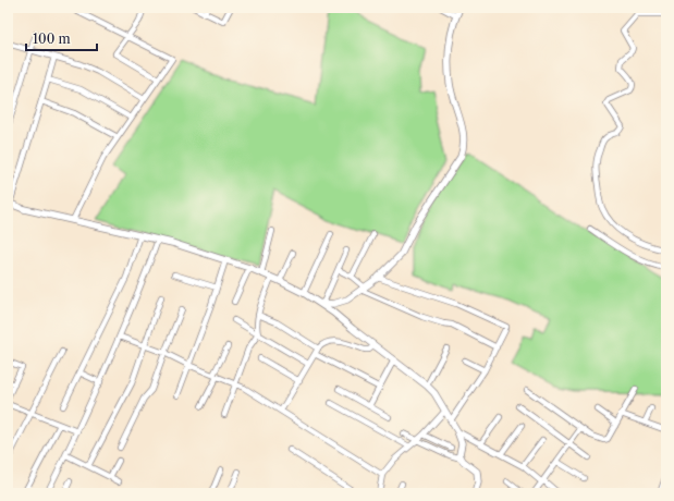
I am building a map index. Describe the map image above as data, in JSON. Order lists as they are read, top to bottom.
{
  "scale_bar": "100 m"
}
